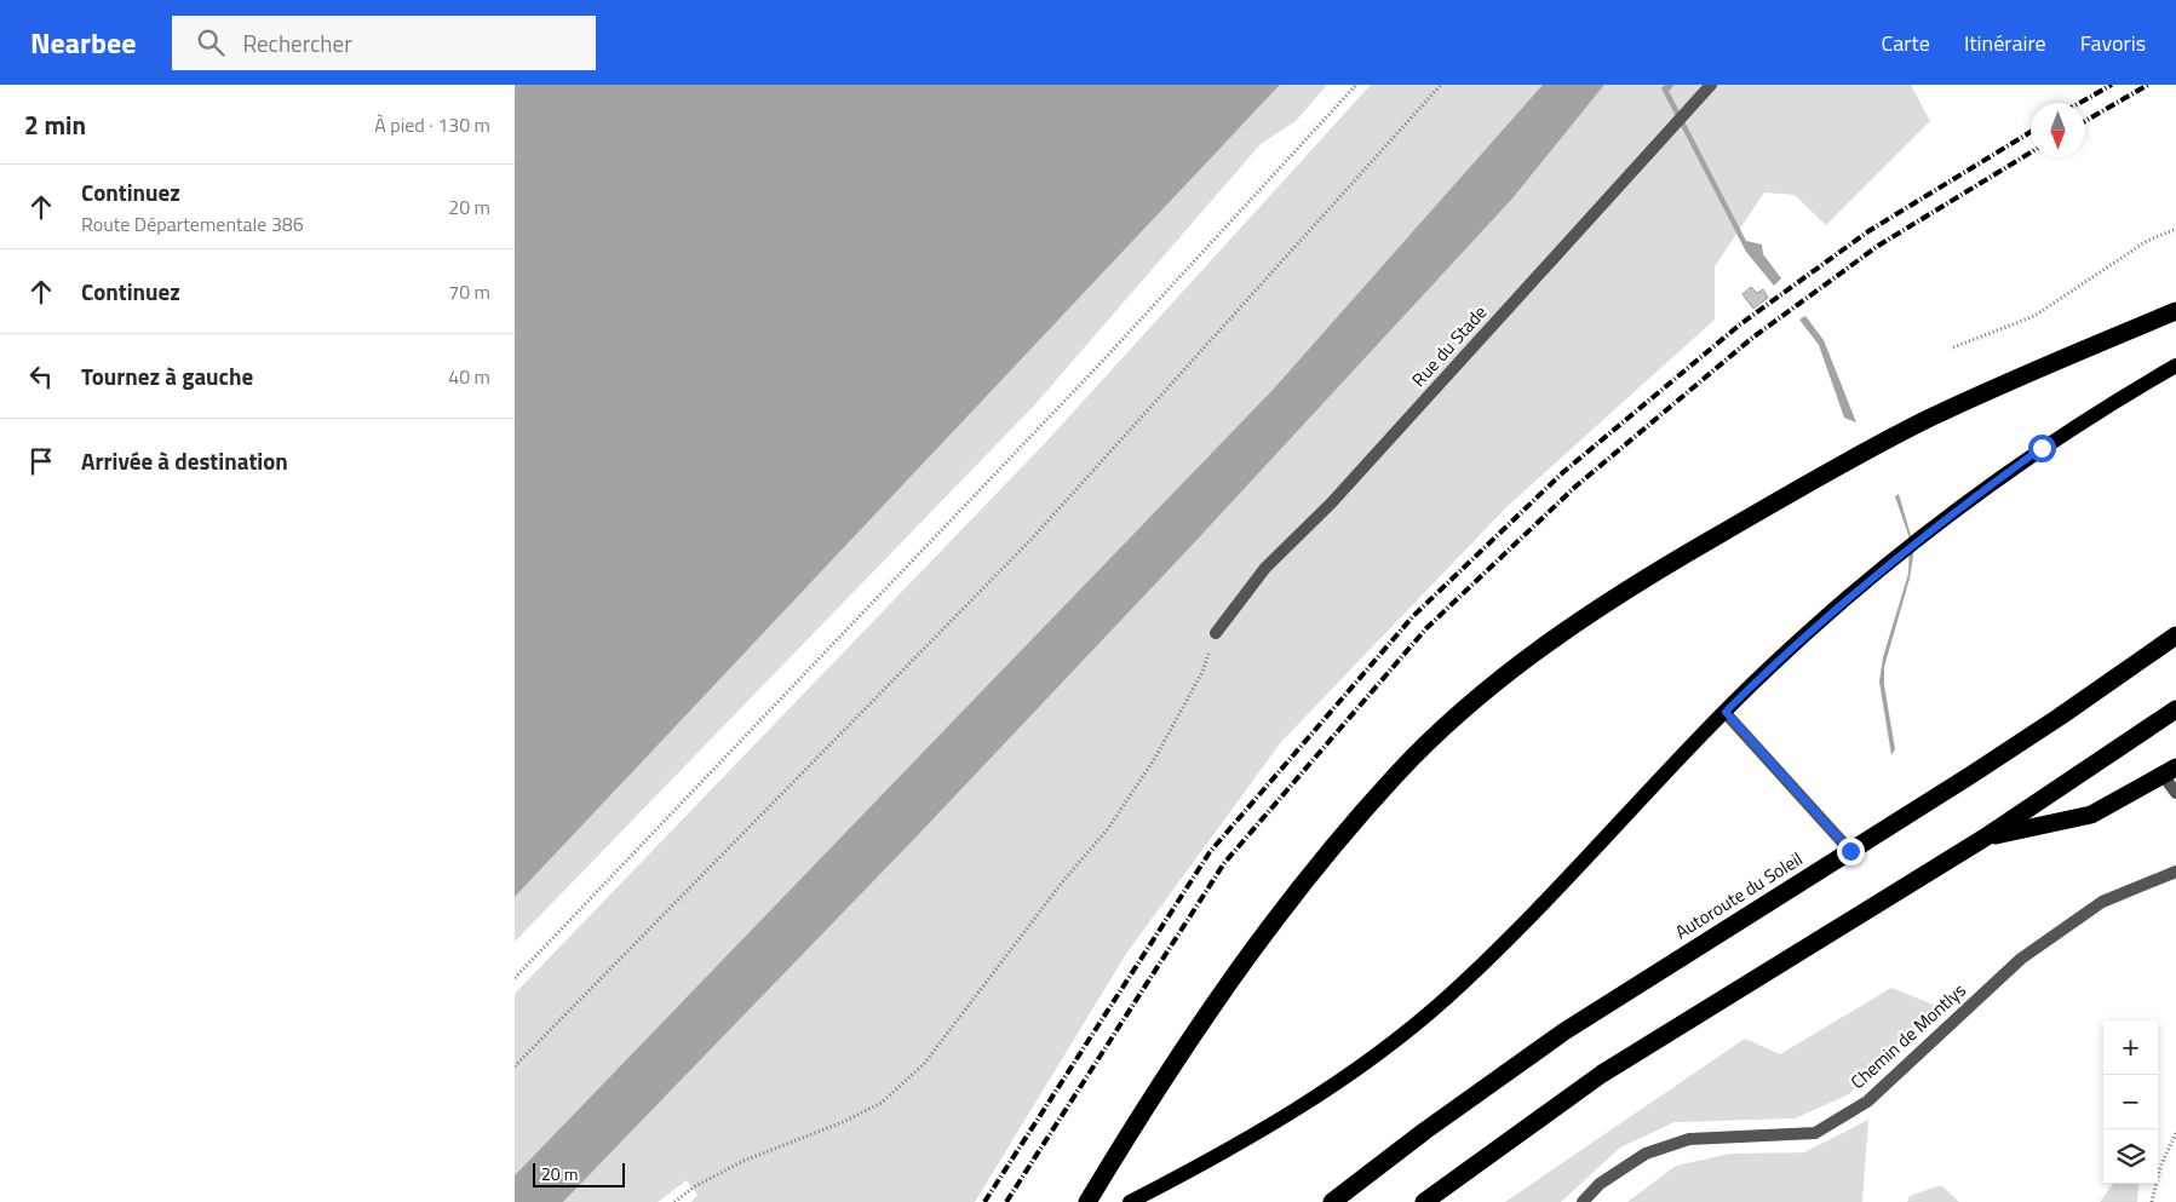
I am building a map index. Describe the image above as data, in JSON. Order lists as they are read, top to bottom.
{
  "streets": {
    "highway": ["Autoroute du Soleil"],
    "street": ["Rue du Stade", "Chemin de Montlys"]
  },
  "scale_bar": "20 m",
  "north": "bottom",
  "page": {
    "header": "Nearbee",
    "search": "Rechercher",
    "nav": ["Carte", "Itinéraire", "Favoris"],
    "heading": ["2 min", "À pied · 130 m"],
    "list": [
      ["Continuez", "Route Départementale 386", "20 m"],
      ["Continuez", "70 m"],
      ["Tournez à gauche", "40 m"],
      "Arrivée à destination"
    ],
    "map_buttons": ["+", "−"],
    "scale": "20 m"
  }
}
